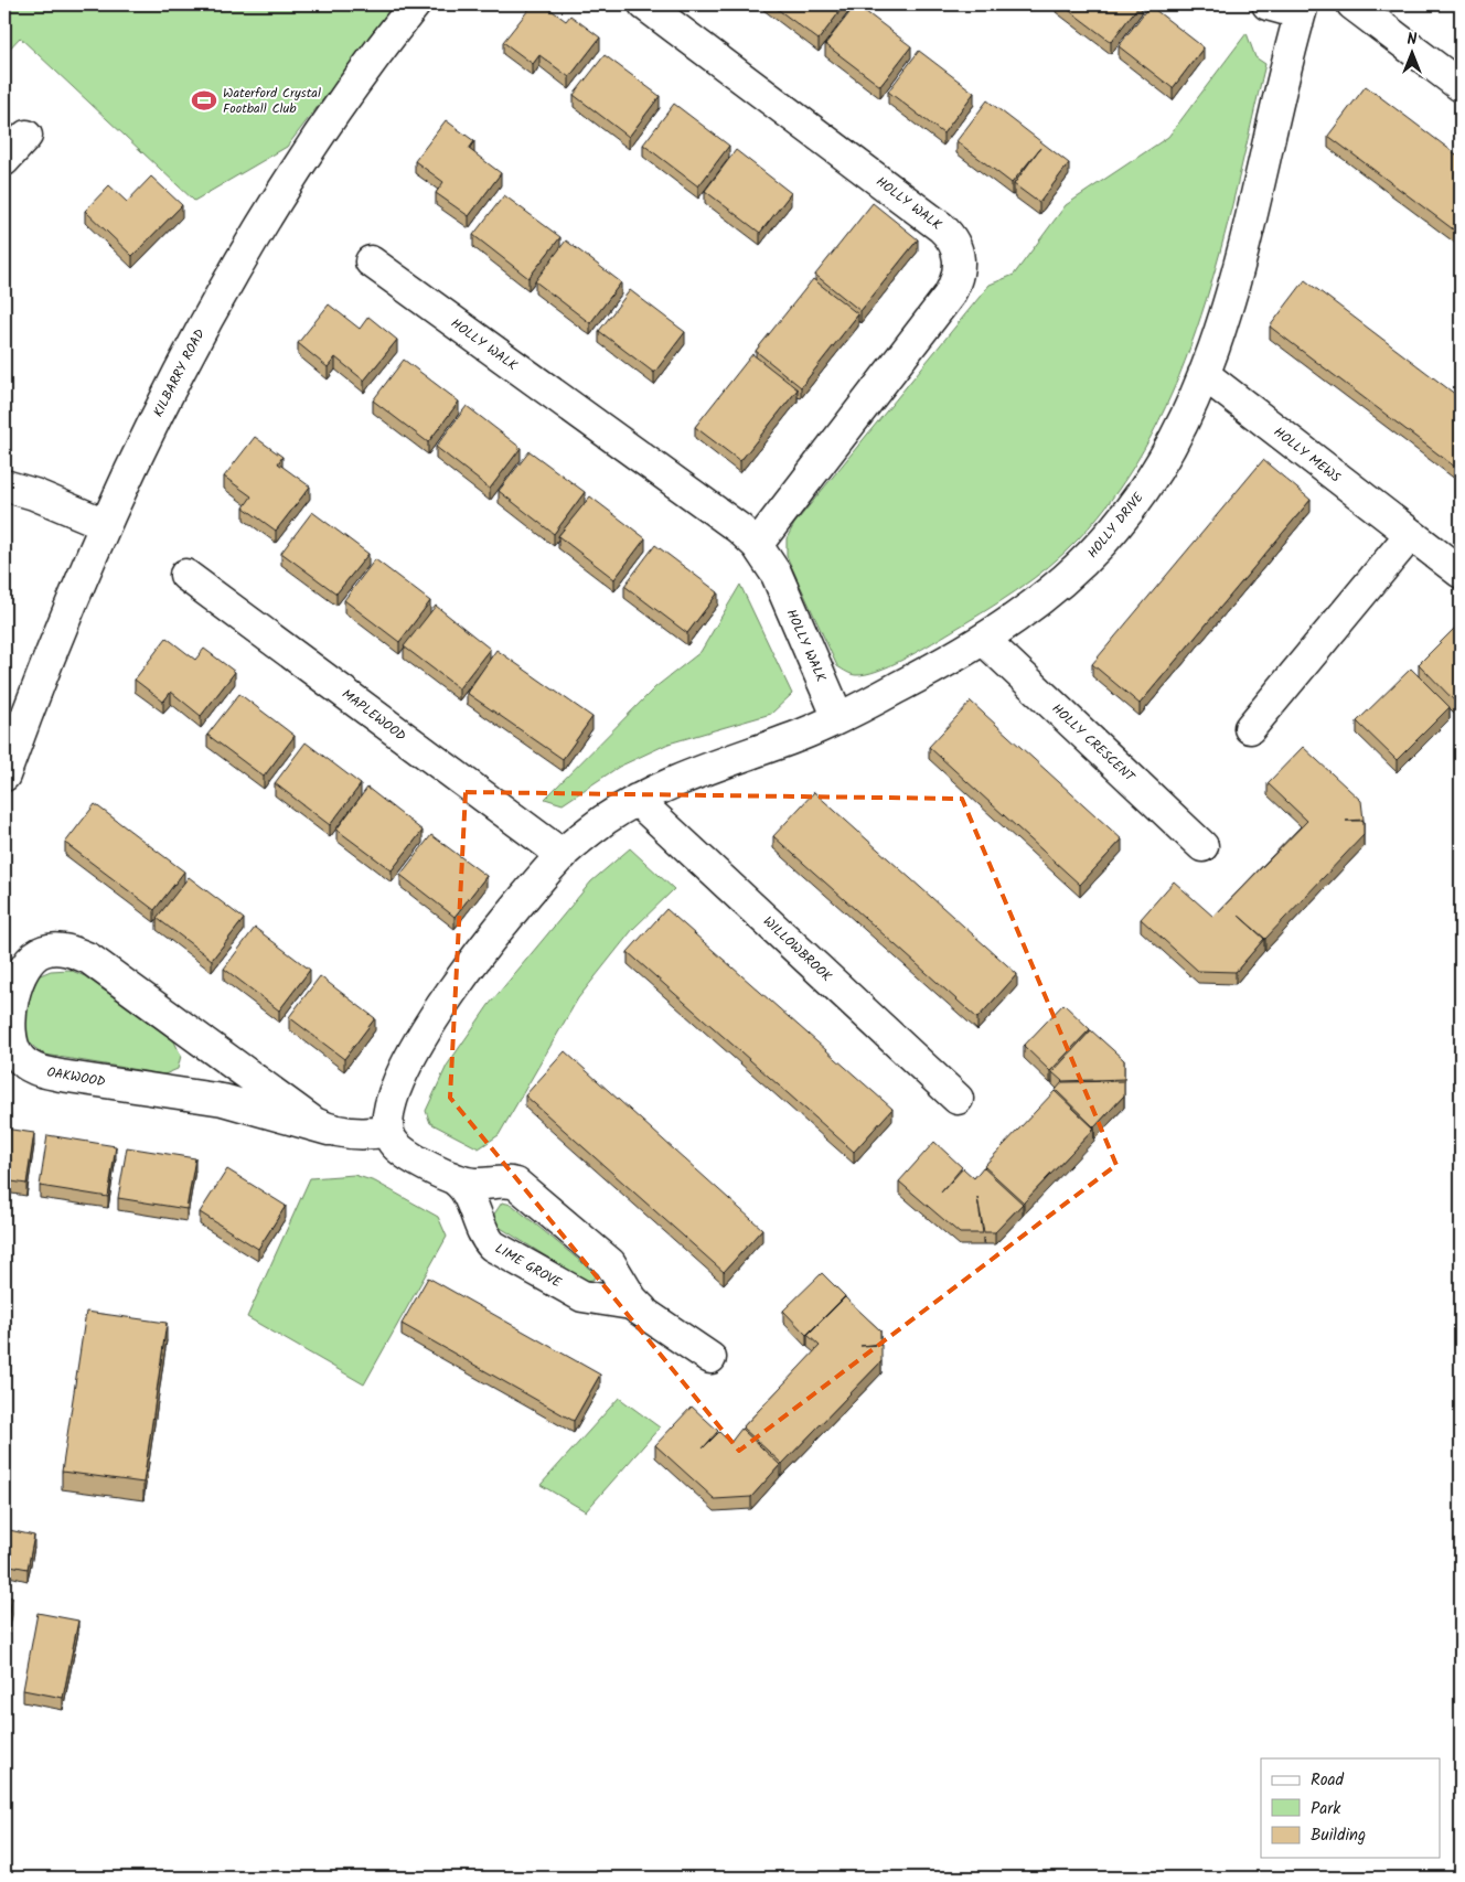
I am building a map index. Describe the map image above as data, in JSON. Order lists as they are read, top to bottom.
{
  "streets": {
    "street": [
      "HOLLY WALK",
      "KILBARRY ROAD",
      "HOLLY MEWS",
      "HOLLY DRIVE",
      "MAPLEWOOD",
      "HOLLY CRESCENT",
      "WILLOWBROOK",
      "OAKWOOD",
      "LIME GROVE"
    ]
  },
  "crossings": [
    ["HOLLY WALK", "HOLLY DRIVE"],
    ["HOLLY MEWS", "HOLLY DRIVE"],
    ["HOLLY DRIVE", "MAPLEWOOD"],
    ["HOLLY DRIVE", "HOLLY CRESCENT"],
    ["HOLLY DRIVE", "WILLOWBROOK"],
    ["HOLLY DRIVE", "OAKWOOD"],
    ["HOLLY DRIVE", "LIME GROVE"],
    ["OAKWOOD", "LIME GROVE"]
  ],
  "places": {
    "sports": ["Waterford Crystal Football Club"]
  },
  "legend": ["Road", "Park", "Building"],
  "north": "top"
}
